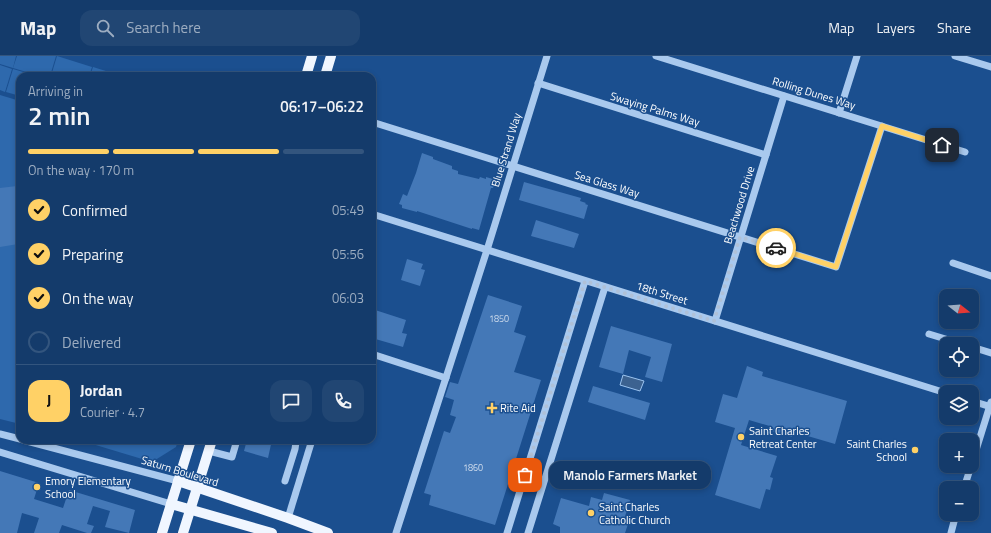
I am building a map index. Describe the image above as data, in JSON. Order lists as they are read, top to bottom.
{
  "streets": {
    "main road": ["Saturn Boulevard"],
    "street": [
      "Rolling Dunes Way",
      "Swaying Palms Way",
      "Blue Strand Way",
      "Sea Glass Way",
      "Beachwood Drive",
      "18th Street"
    ]
  },
  "crossings": [
    ["Rolling Dunes Way", "Sea Glass Way"],
    ["Rolling Dunes Way", "Beachwood Drive"],
    ["Swaying Palms Way", "Blue Strand Way"],
    ["Swaying Palms Way", "Beachwood Drive"],
    ["Blue Strand Way", "Sea Glass Way"],
    ["Blue Strand Way", "18th Street"],
    ["Sea Glass Way", "Beachwood Drive"],
    ["Beachwood Drive", "18th Street"]
  ],
  "places": {
    "health": ["Rite Aid"],
    "other": [
      "Saint Charles Retreat Center",
      "Saint Charles School",
      "Manolo Farmers Market",
      "Emory Elementary School",
      "Saint Charles Catholic Church"
    ]
  },
  "house_numbers": ["1850", "1860"],
  "north": "right",
  "page": {
    "header": "Map",
    "search": "Search here",
    "nav": ["Map", "Layers", "Share"],
    "heading": ["2 min", "Arriving in", "06:17–06:22"],
    "panel": ["Jordan", "Courier · 4.7"],
    "bar": "On the way · 170 m",
    "list": [
      ["Confirmed", "05:49"],
      ["Preparing", "05:56"],
      ["On the way", "06:03"],
      "Delivered"
    ],
    "map_buttons": ["+", "−"],
    "round": "J",
    "bubble": "Manolo Farmers Market"
  }
}
